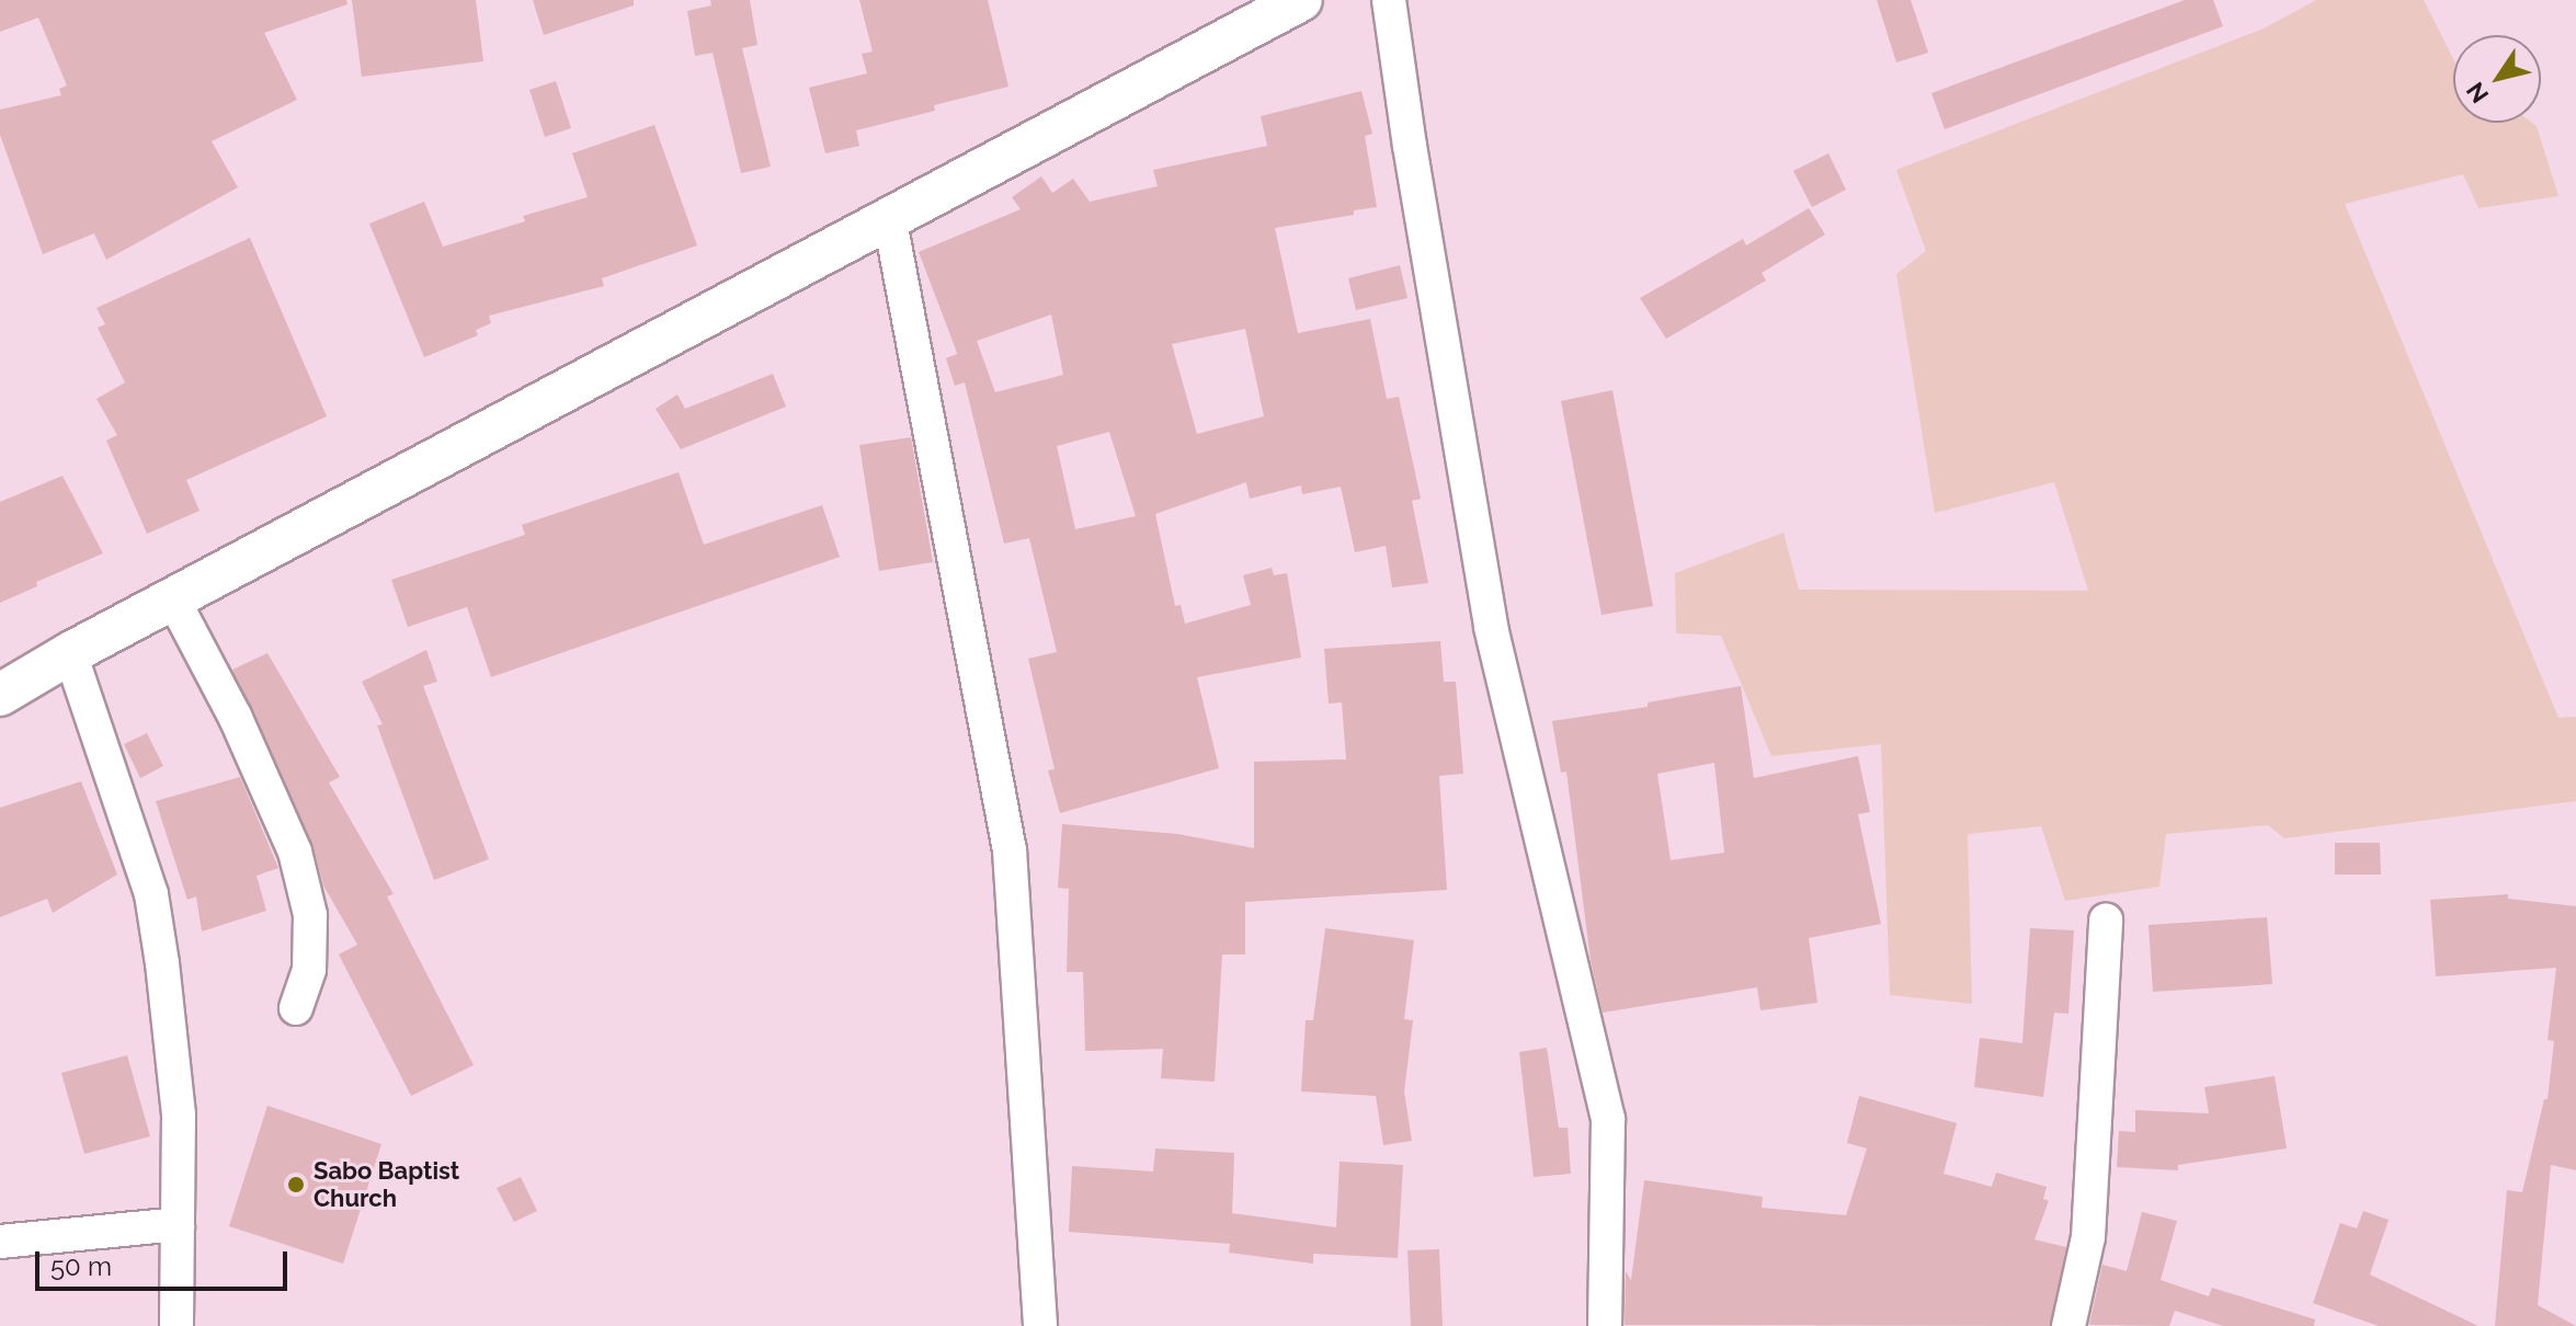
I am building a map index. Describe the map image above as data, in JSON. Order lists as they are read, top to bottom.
{
  "places": ["Sabo Baptist Church"],
  "scale_bar": "50 m",
  "north": "bottom left"
}
